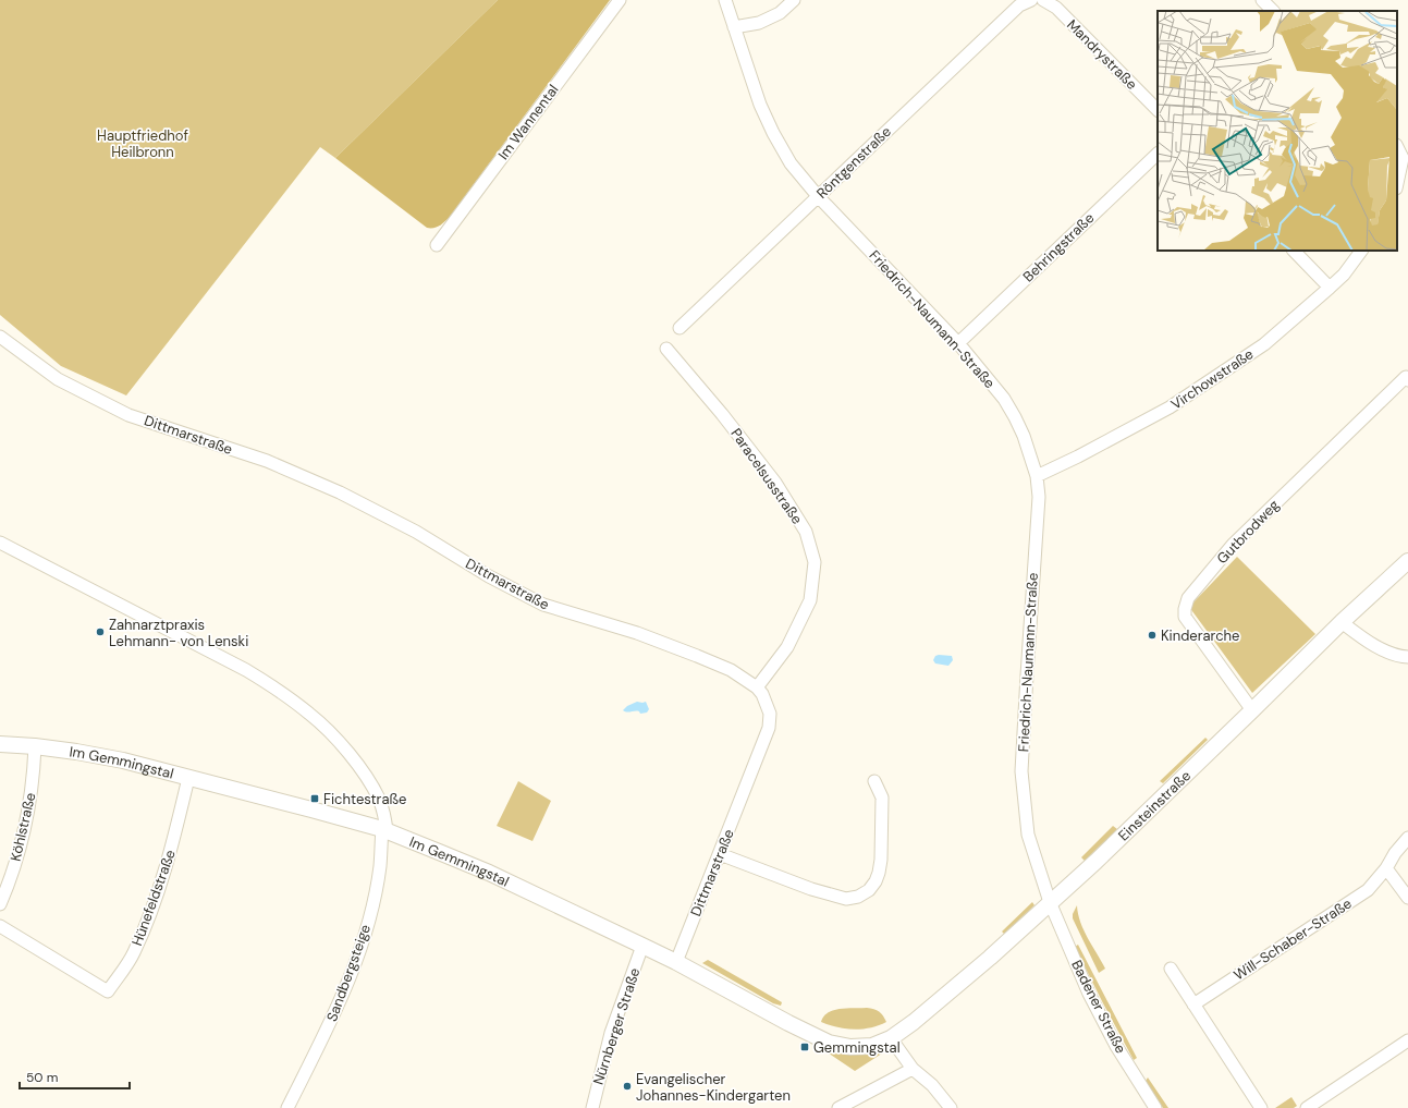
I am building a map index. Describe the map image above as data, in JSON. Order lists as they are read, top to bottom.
{
  "streets": {
    "street": [
      "Mandrystraße",
      "Im Wannental",
      "Röntgenstraße",
      "Behringstraße",
      "Friedrich-Naumann-Straße",
      "Virchowstraße",
      "Dittmarstraße",
      "Paracelsusstraße",
      "Gutbrodweg",
      "Im Gemmingstal",
      "Einsteinstraße",
      "Köhlstraße",
      "Hünefeldstraße",
      "Will-Schaber-Straße",
      "Sandbergsteige",
      "Badener Straße",
      "Nürnberger Straße"
    ]
  },
  "crossings": [
    ["Röntgenstraße", "Friedrich-Naumann-Straße"],
    ["Behringstraße", "Friedrich-Naumann-Straße"],
    ["Friedrich-Naumann-Straße", "Virchowstraße"],
    ["Friedrich-Naumann-Straße", "Einsteinstraße"],
    ["Friedrich-Naumann-Straße", "Badener Straße"],
    ["Dittmarstraße", "Paracelsusstraße"],
    ["Dittmarstraße", "Im Gemmingstal"],
    ["Gutbrodweg", "Einsteinstraße"],
    ["Im Gemmingstal", "Einsteinstraße"],
    ["Im Gemmingstal", "Köhlstraße"],
    ["Im Gemmingstal", "Hünefeldstraße"],
    ["Im Gemmingstal", "Sandbergsteige"],
    ["Im Gemmingstal", "Nürnberger Straße"],
    ["Einsteinstraße", "Badener Straße"]
  ],
  "parks": ["Hauptfriedhof Heilbronn"],
  "places": {
    "other": ["Zahnarztpraxis Lehmann- von Lenski", "Kinderarche", "Evangelischer Johannes-Kindergarten"],
    "transit": ["Fichtestraße", "Gemmingstal"]
  },
  "scale_bar": "50 m"
}
